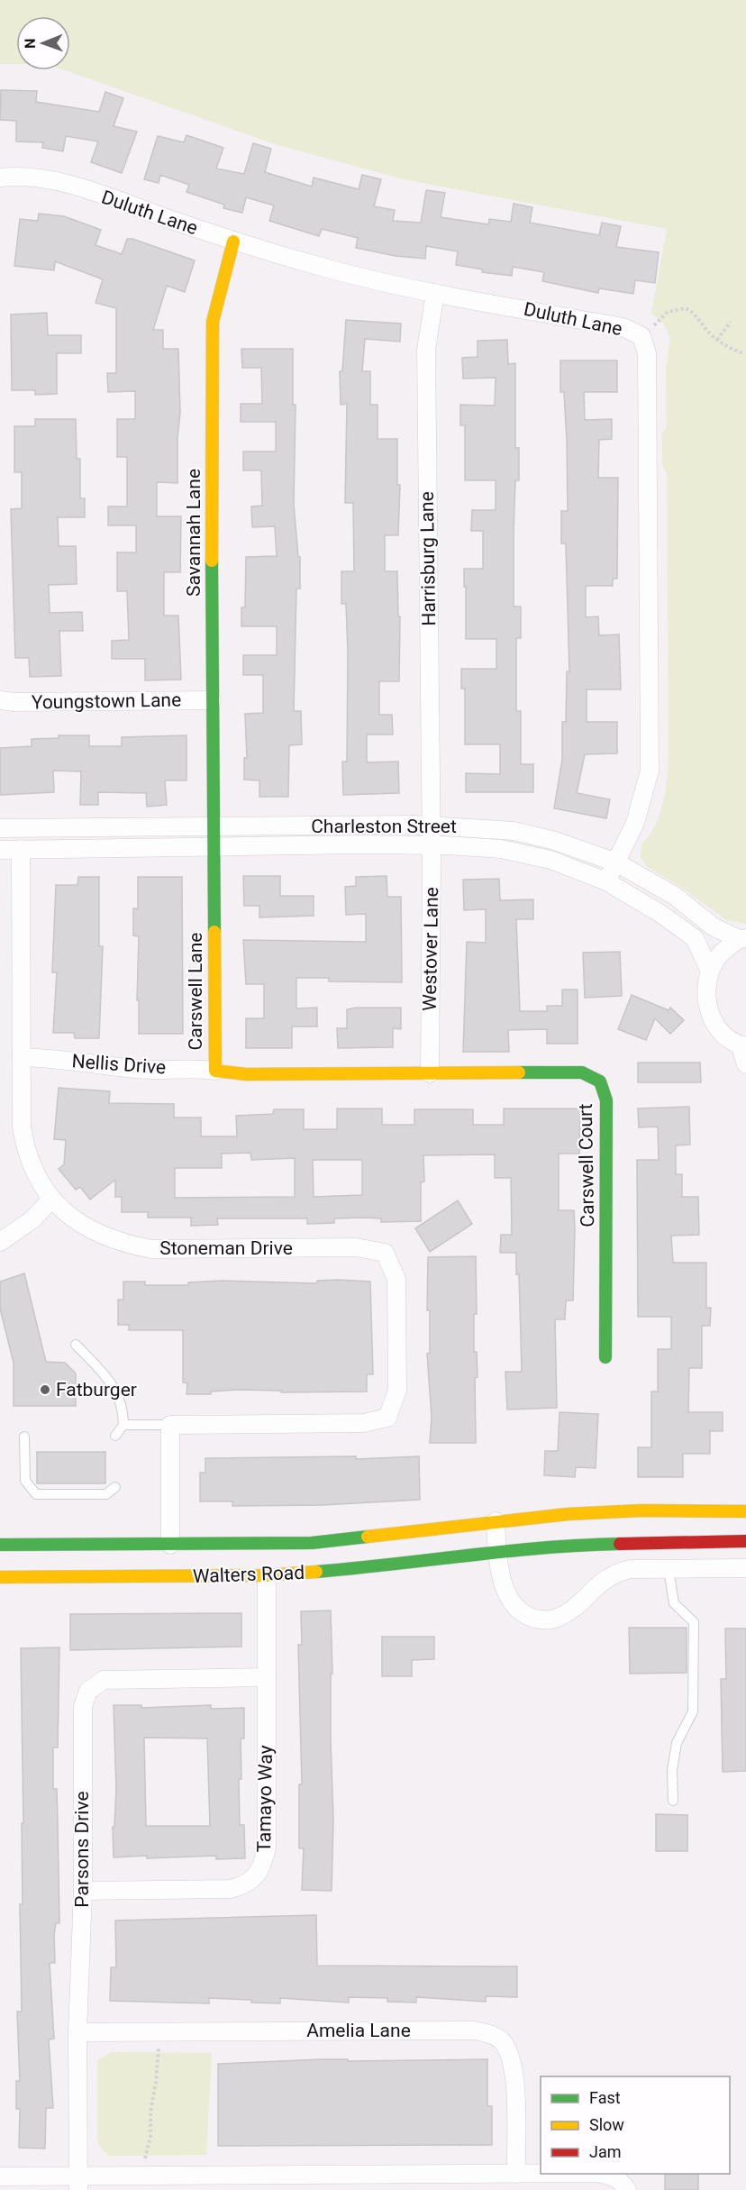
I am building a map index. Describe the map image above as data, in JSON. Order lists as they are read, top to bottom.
{
  "streets": {
    "street": [
      "Duluth Lane",
      "Savannah Lane",
      "Harrisburg Lane",
      "Youngstown Lane",
      "Charleston Street",
      "Westover Lane",
      "Carswell Lane",
      "Nellis Drive",
      "Carswell Court",
      "Stoneman Drive",
      "Walters Road",
      "Tamayo Way",
      "Parsons Drive",
      "Amelia Lane"
    ]
  },
  "crossings": [
    ["Duluth Lane", "Savannah Lane"],
    ["Duluth Lane", "Harrisburg Lane"],
    ["Duluth Lane", "Charleston Street"],
    ["Savannah Lane", "Youngstown Lane"],
    ["Savannah Lane", "Charleston Street"],
    ["Savannah Lane", "Carswell Lane"],
    ["Harrisburg Lane", "Charleston Street"],
    ["Harrisburg Lane", "Westover Lane"],
    ["Charleston Street", "Westover Lane"],
    ["Charleston Street", "Carswell Lane"],
    ["Charleston Street", "Stoneman Drive"],
    ["Westover Lane", "Carswell Lane"],
    ["Westover Lane", "Carswell Court"],
    ["Carswell Lane", "Nellis Drive"],
    ["Carswell Lane", "Carswell Court"],
    ["Nellis Drive", "Stoneman Drive"],
    ["Walters Road", "Tamayo Way"],
    ["Tamayo Way", "Parsons Drive"],
    ["Parsons Drive", "Amelia Lane"]
  ],
  "places": ["Fatburger"],
  "legend": ["Fast", "Slow", "Jam"],
  "north": "left"
}
